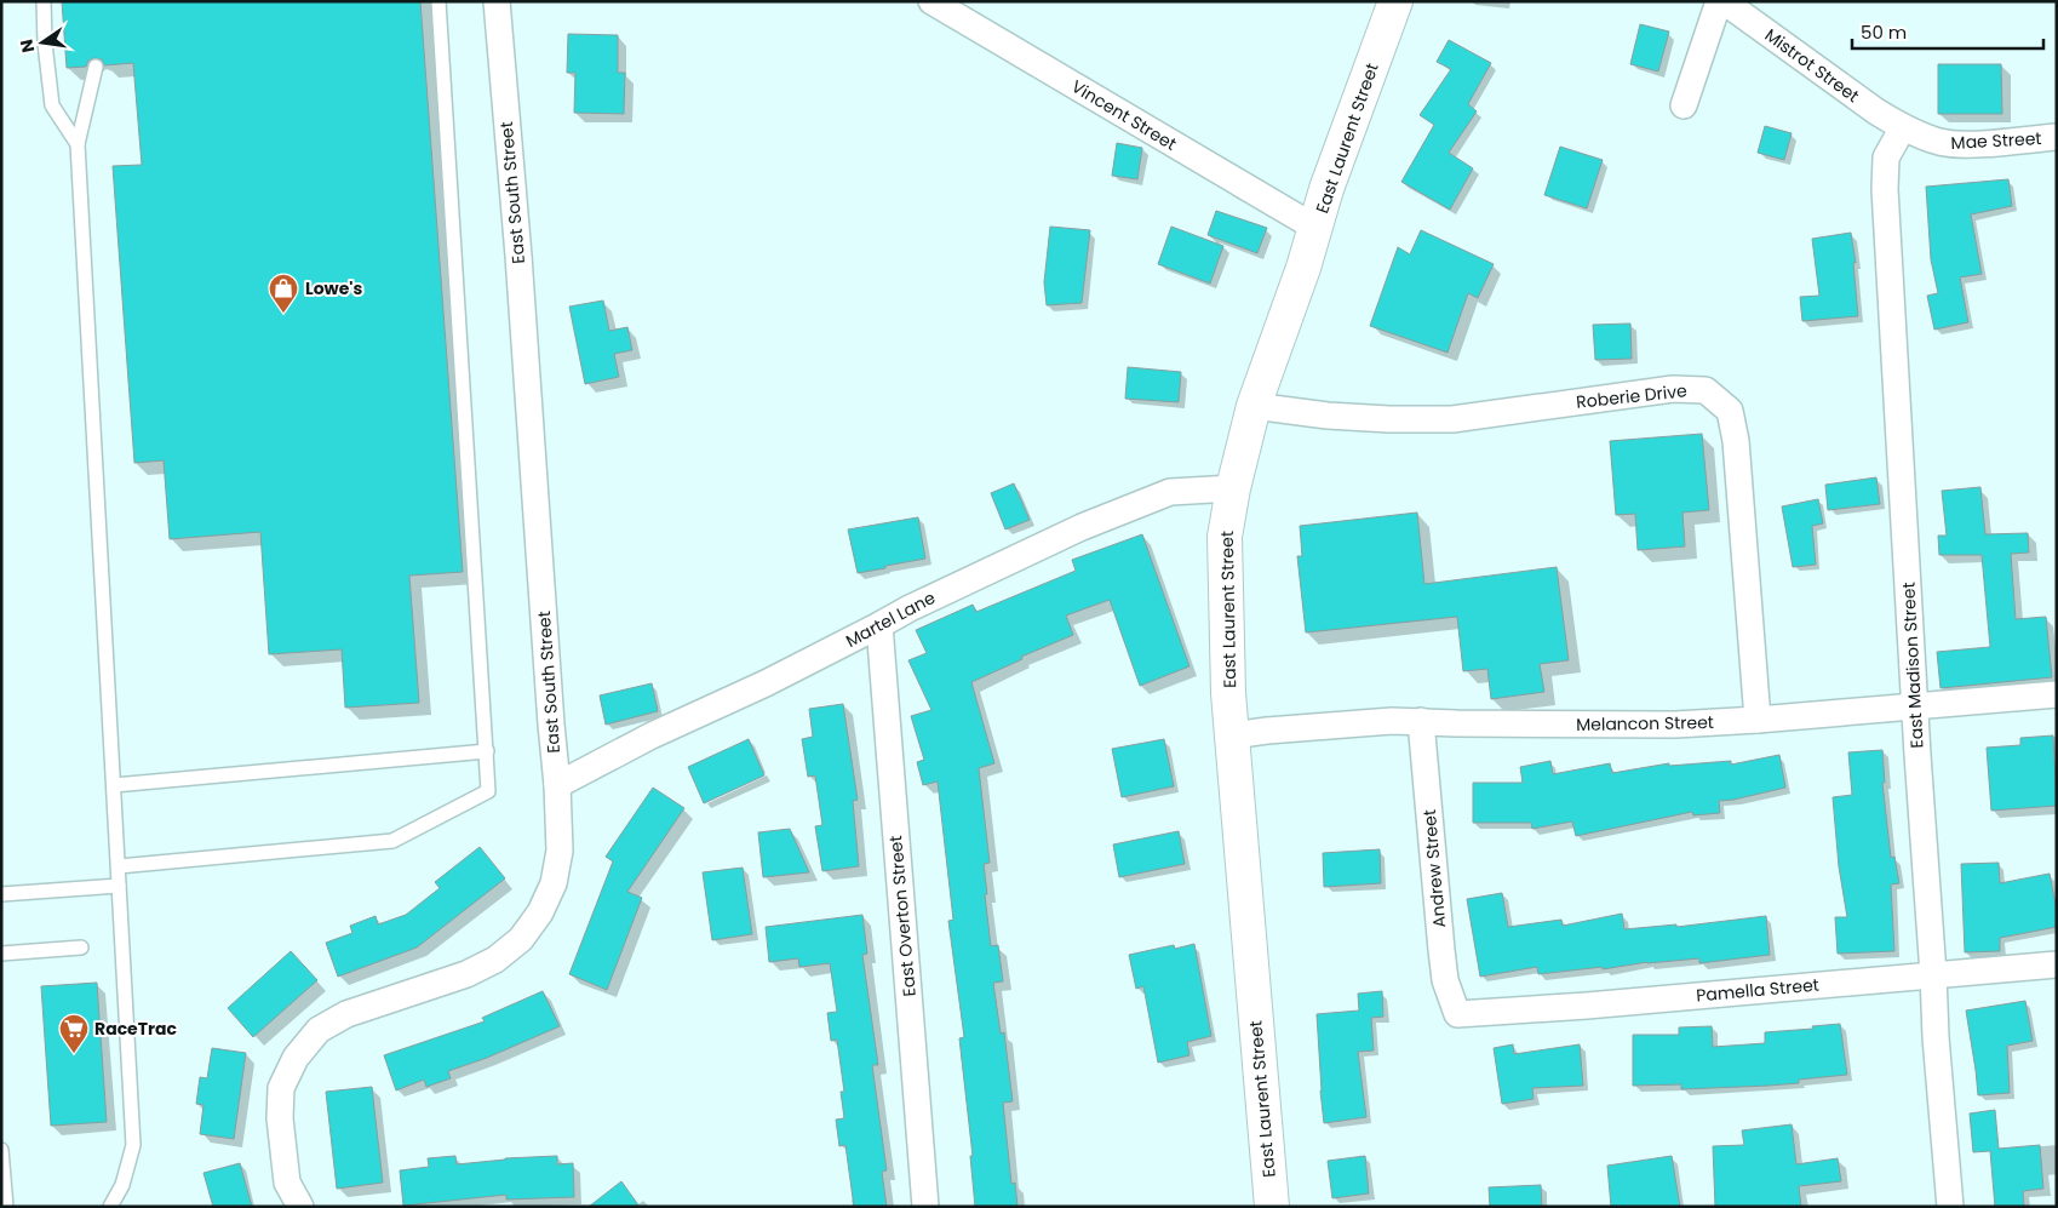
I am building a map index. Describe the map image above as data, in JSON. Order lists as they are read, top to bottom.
{
  "streets": {
    "street": [
      "Mistrot Street",
      "Vincent Street",
      "East Laurent Street",
      "Mae Street",
      "East South Street",
      "Roberie Drive",
      "Martel Lane",
      "East Madison Street",
      "Melancon Street",
      "Andrew Street",
      "East Overton Street",
      "Pamella Street"
    ]
  },
  "crossings": [
    ["Mistrot Street", "Mae Street"],
    ["Mistrot Street", "East Madison Street"],
    ["Vincent Street", "East Laurent Street"],
    ["East Laurent Street", "Roberie Drive"],
    ["East Laurent Street", "Martel Lane"],
    ["East Laurent Street", "Melancon Street"],
    ["Mae Street", "East Madison Street"],
    ["East South Street", "Martel Lane"],
    ["Roberie Drive", "Melancon Street"],
    ["Martel Lane", "East Overton Street"],
    ["East Madison Street", "Melancon Street"],
    ["East Madison Street", "Pamella Street"],
    ["Melancon Street", "Andrew Street"],
    ["Andrew Street", "Pamella Street"]
  ],
  "places": {
    "shop": ["Lowe's"],
    "supermarket": ["RaceTrac"]
  },
  "scale_bar": "50 m",
  "north": "left"
}
